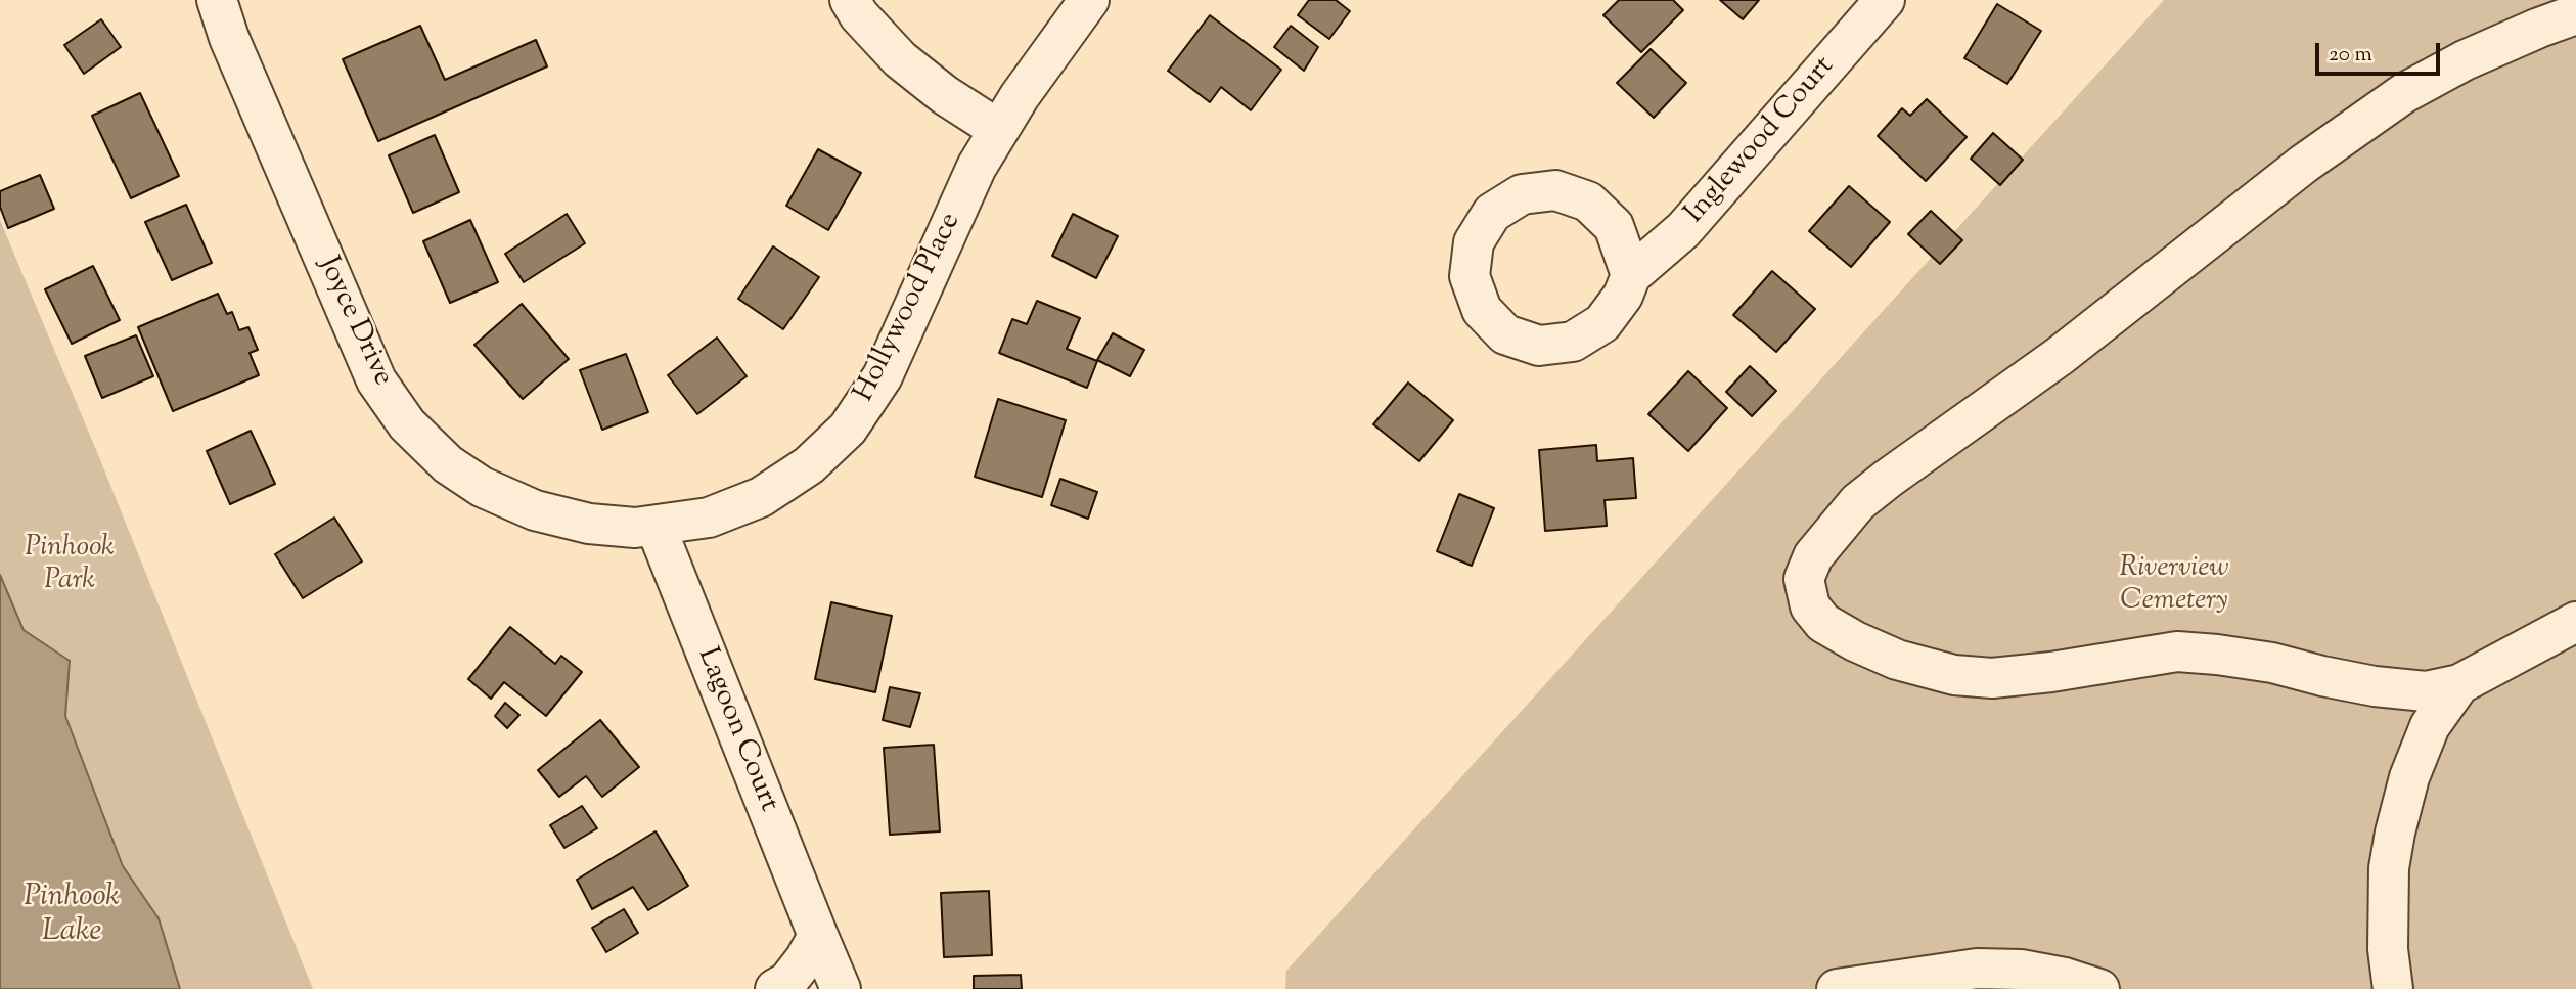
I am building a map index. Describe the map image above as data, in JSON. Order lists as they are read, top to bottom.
{
  "streets": {
    "street": [
      "Inglewood Court",
      "Hollywood Place",
      "Joyce Drive",
      "Lagoon Court"
    ]
  },
  "crossings": [
    ["Hollywood Place", "Joyce Drive"],
    ["Hollywood Place", "Lagoon Court"],
    ["Joyce Drive", "Lagoon Court"]
  ],
  "water": ["Pinhook Lake"],
  "parks": ["Pinhook Park", "Riverview Cemetery"],
  "scale_bar": "20 m"
}
